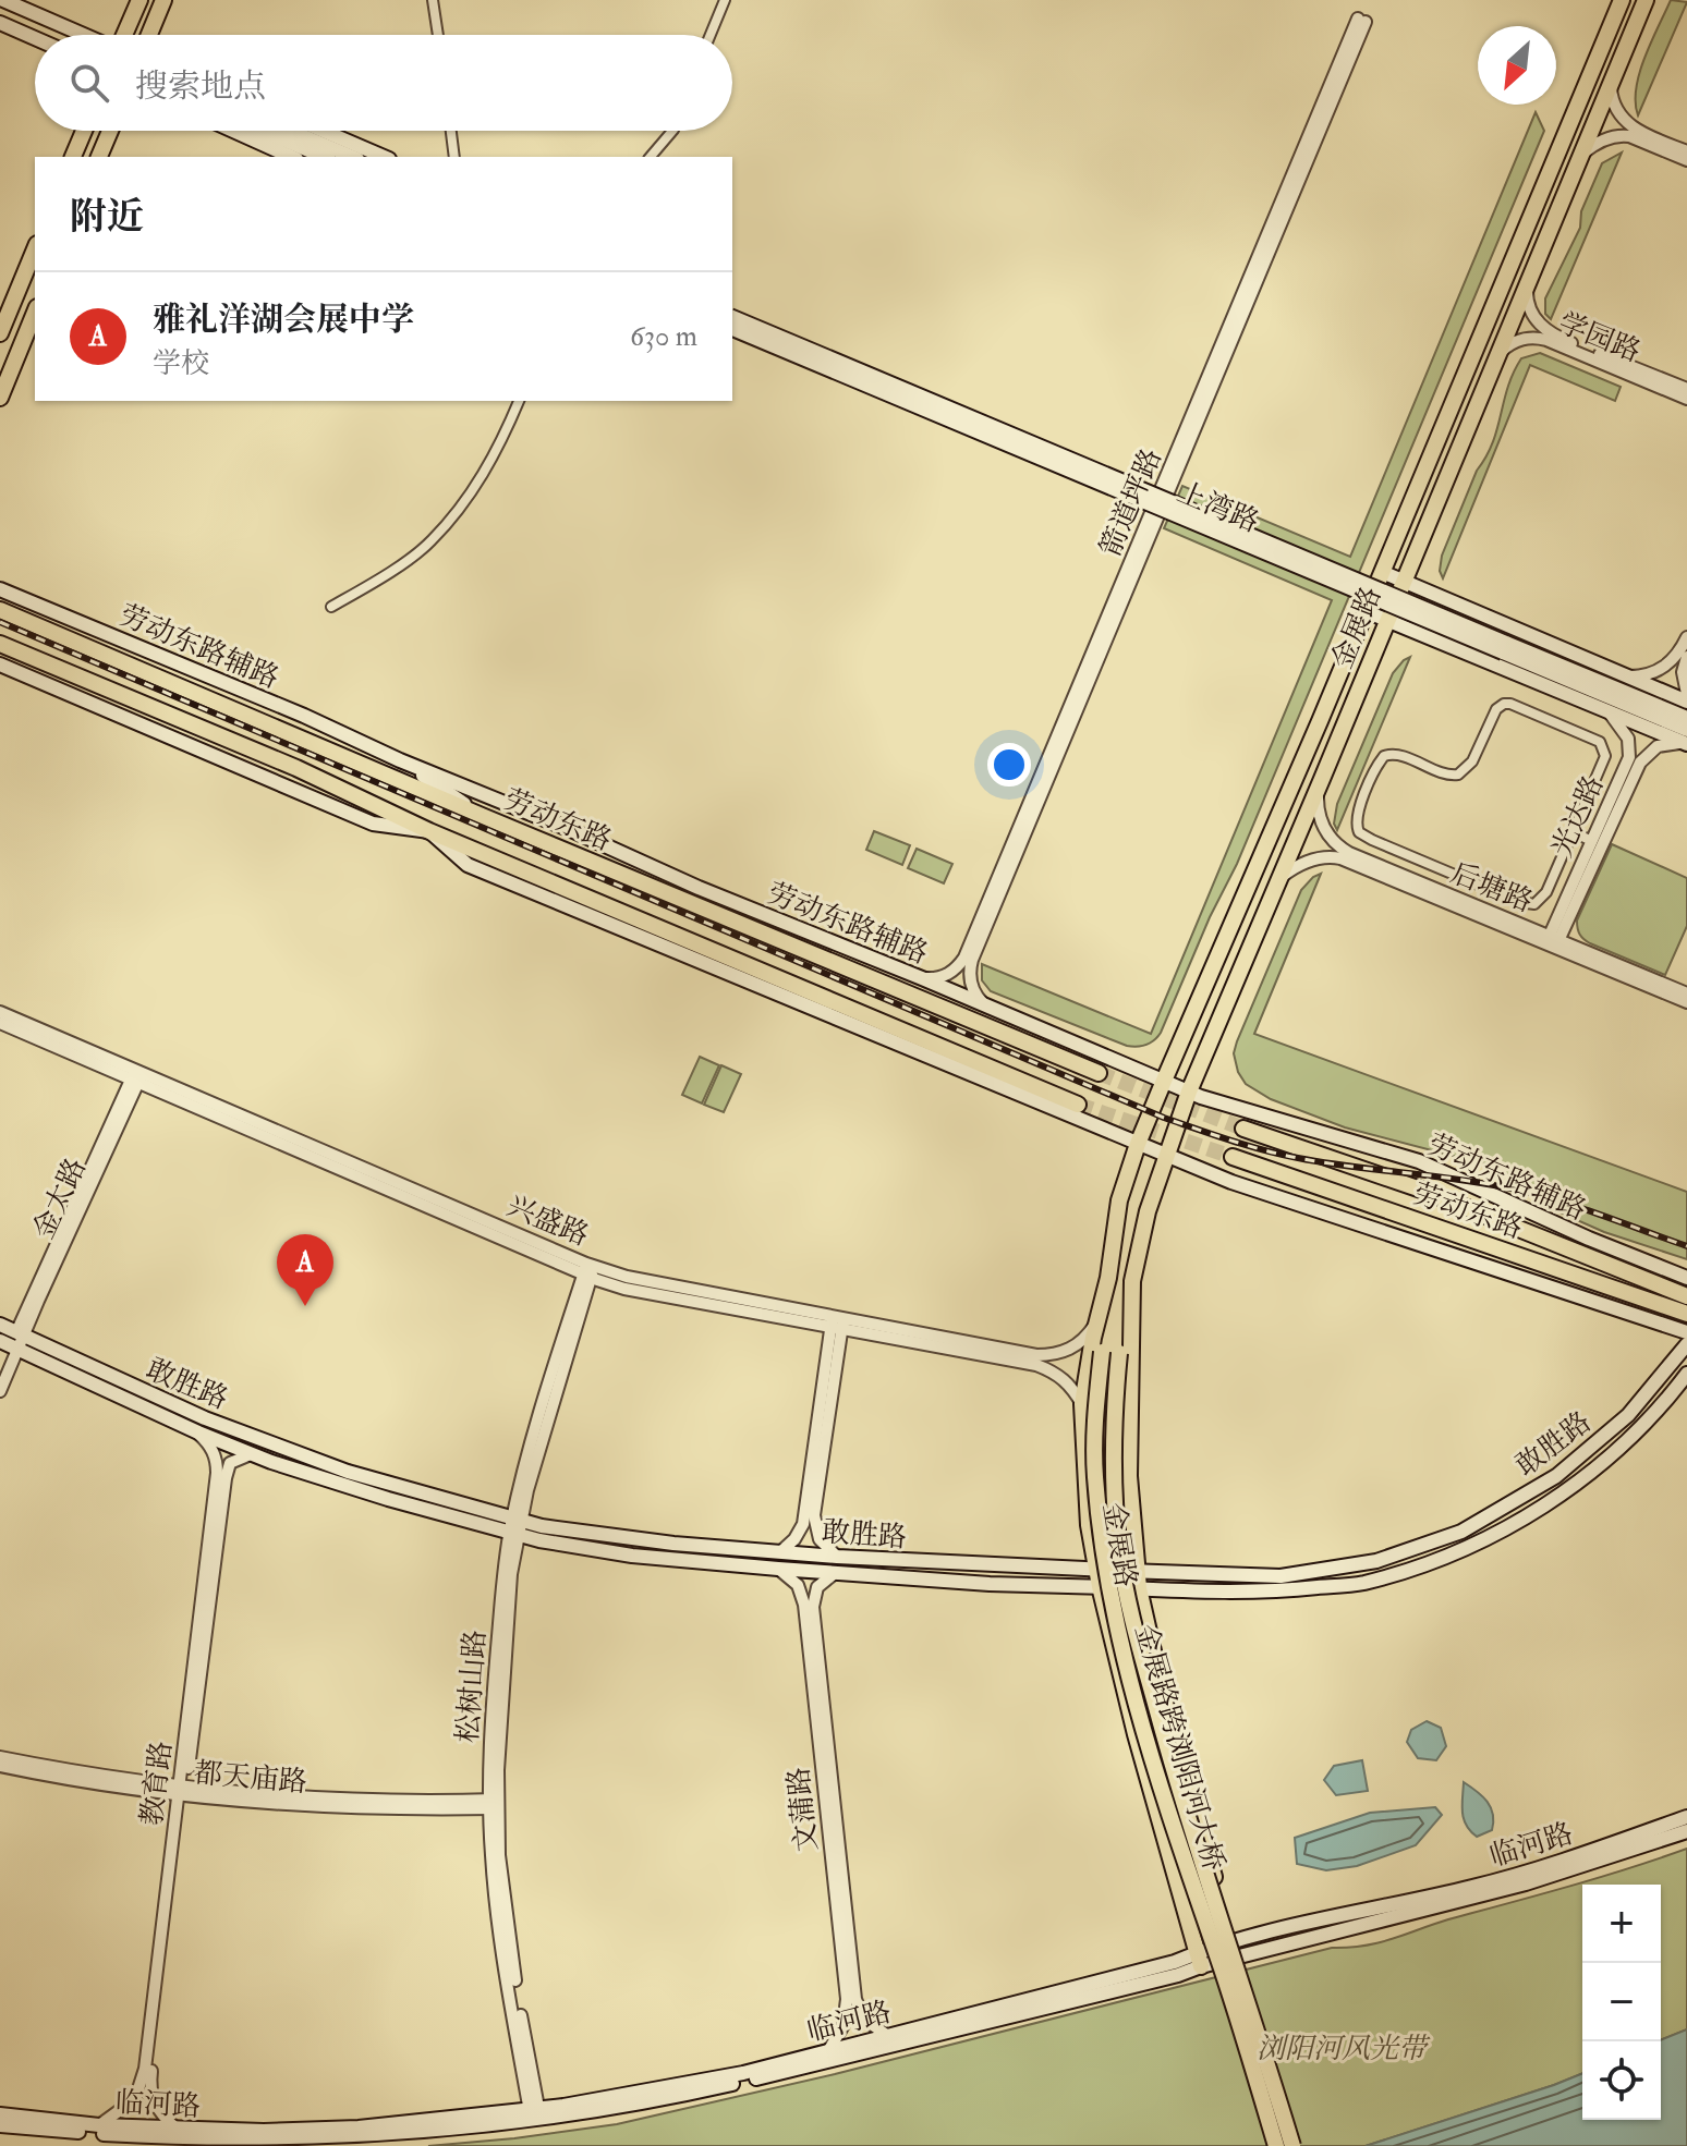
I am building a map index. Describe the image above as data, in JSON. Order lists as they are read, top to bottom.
{
  "streets": {
    "main road": [
      "上湾路",
      "金展路",
      "劳动东路辅路",
      "劳动东路",
      "敢胜路",
      "金展路跨浏阳河大桥",
      "临河路"
    ],
    "street": [
      "学园路",
      "箭道坪路",
      "光达路",
      "后塘路",
      "金太路",
      "兴盛路",
      "松树山路",
      "都天庙路",
      "教育路",
      "文蒲路"
    ]
  },
  "crossings": [
    ["学园路", "金展路"],
    ["箭道坪路", "劳动东路辅路"],
    ["上湾路", "光达路"],
    ["金展路", "劳动东路辅路"],
    ["金展路", "后塘路"],
    ["金展路", "兴盛路"],
    ["金展路", "敢胜路"],
    ["金展路", "金展路跨浏阳河大桥"],
    ["金展路", "临河路"],
    ["光达路", "后塘路"],
    ["金太路", "兴盛路"],
    ["金太路", "敢胜路"],
    ["兴盛路", "松树山路"],
    ["敢胜路", "松树山路"],
    ["敢胜路", "教育路"],
    ["敢胜路", "文蒲路"],
    ["松树山路", "都天庙路"],
    ["松树山路", "临河路"],
    ["都天庙路", "教育路"],
    ["教育路", "临河路"],
    ["文蒲路", "临河路"]
  ],
  "parks": ["浏阳河风光带"],
  "north": "bottom left",
  "page": {
    "search": "搜索地点",
    "heading": "附近",
    "list": [
      {
        "mark": "A",
        "name": "雅礼洋湖会展中学",
        "note": "学校",
        "value": "630 m"
      }
    ],
    "pins": "A",
    "map_buttons": ["+", "−"]
  }
}
